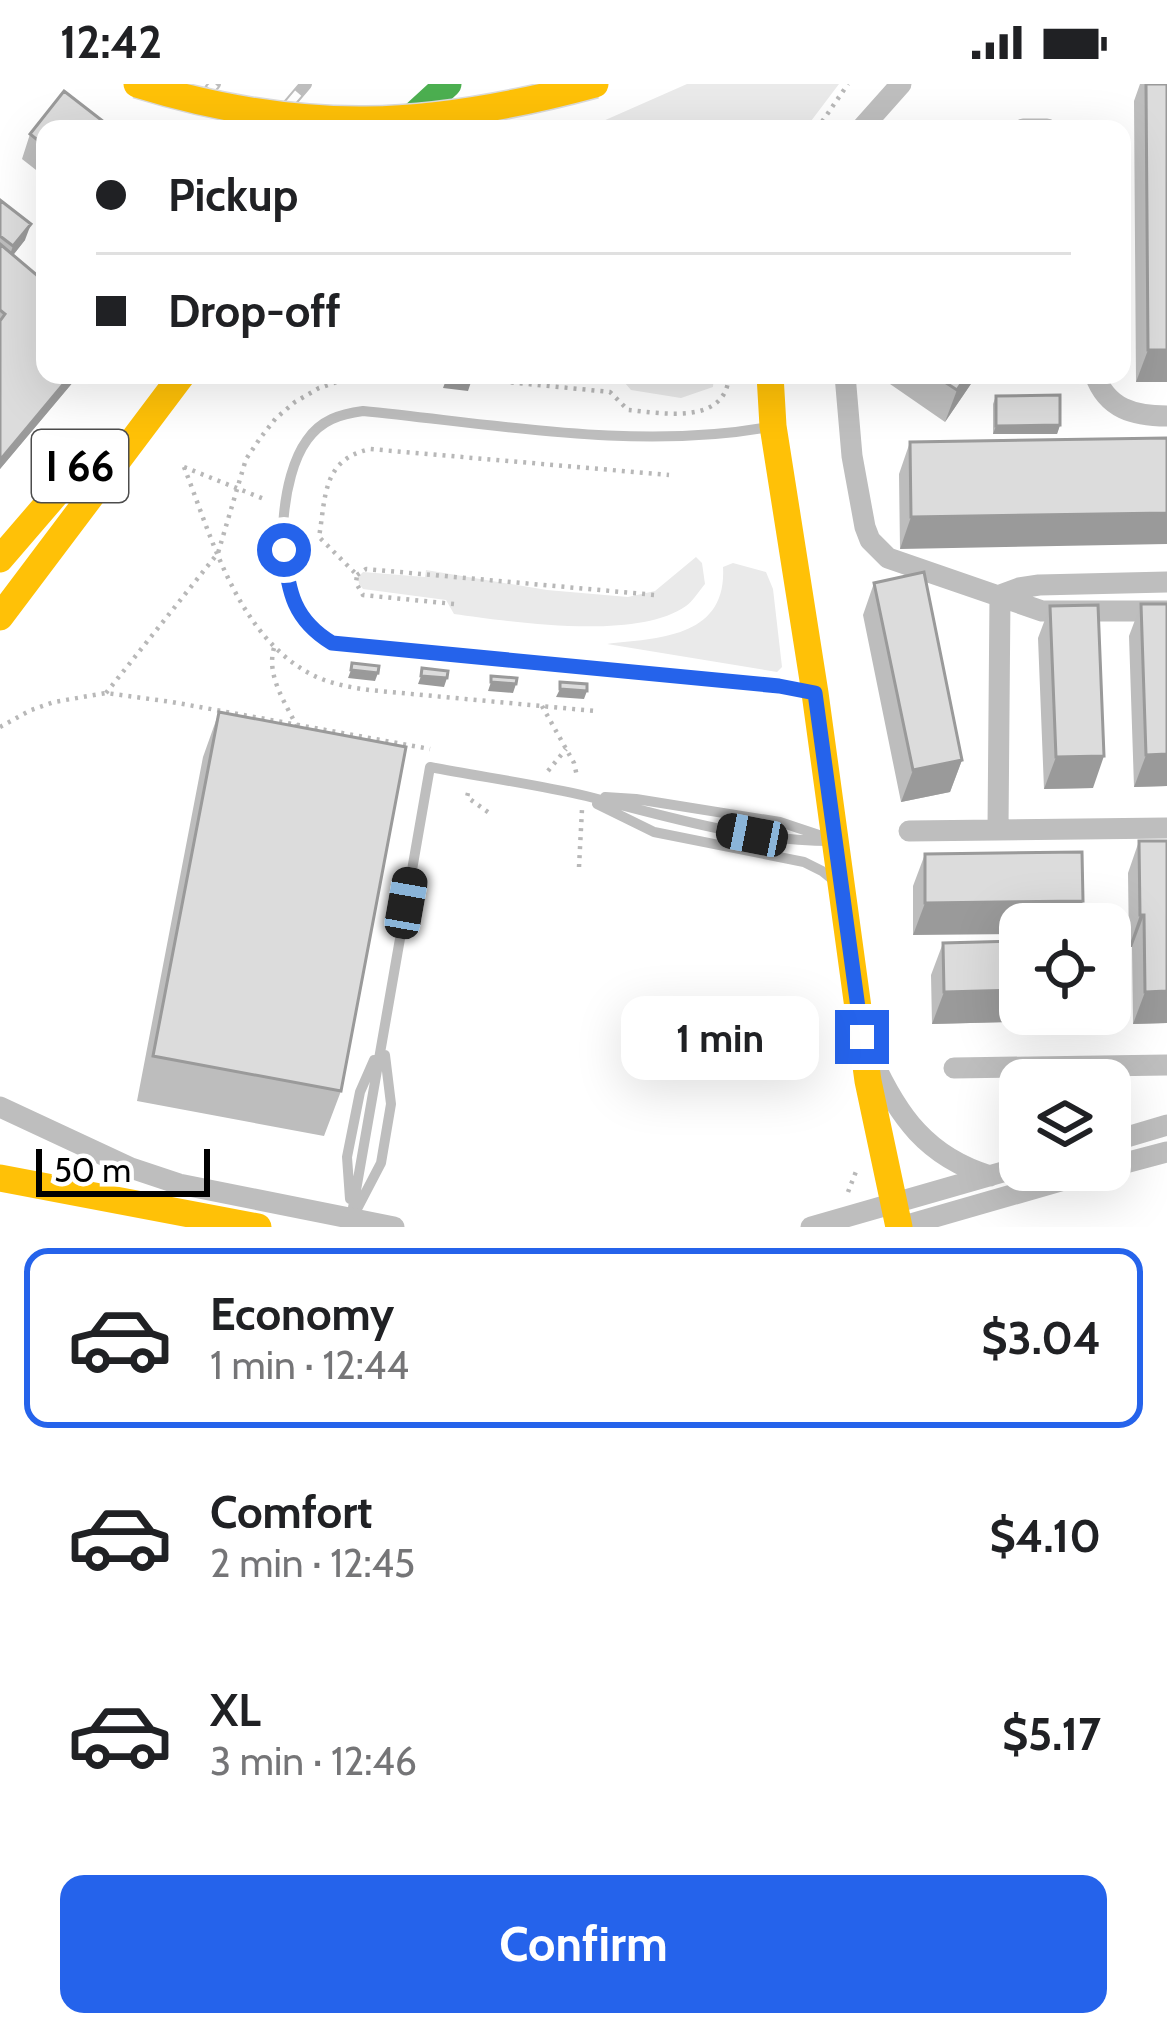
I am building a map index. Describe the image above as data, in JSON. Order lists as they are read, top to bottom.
{
  "streets": {
    "main road": ["I 66"]
  },
  "scale_bar": "50 m",
  "page": {
    "status": "12:42",
    "banner": ["Pickup", "Drop-off"],
    "bubble": "1 min",
    "scale": "50 m",
    "list": [
      {
        "name": "Economy",
        "note": "1 min · 12:44",
        "value": "$3.04"
      },
      {
        "name": "Comfort",
        "note": "2 min · 12:45",
        "value": "$4.10"
      },
      {
        "name": "XL",
        "note": "3 min · 12:46",
        "value": "$5.17"
      }
    ],
    "buttons": "Confirm"
  }
}
